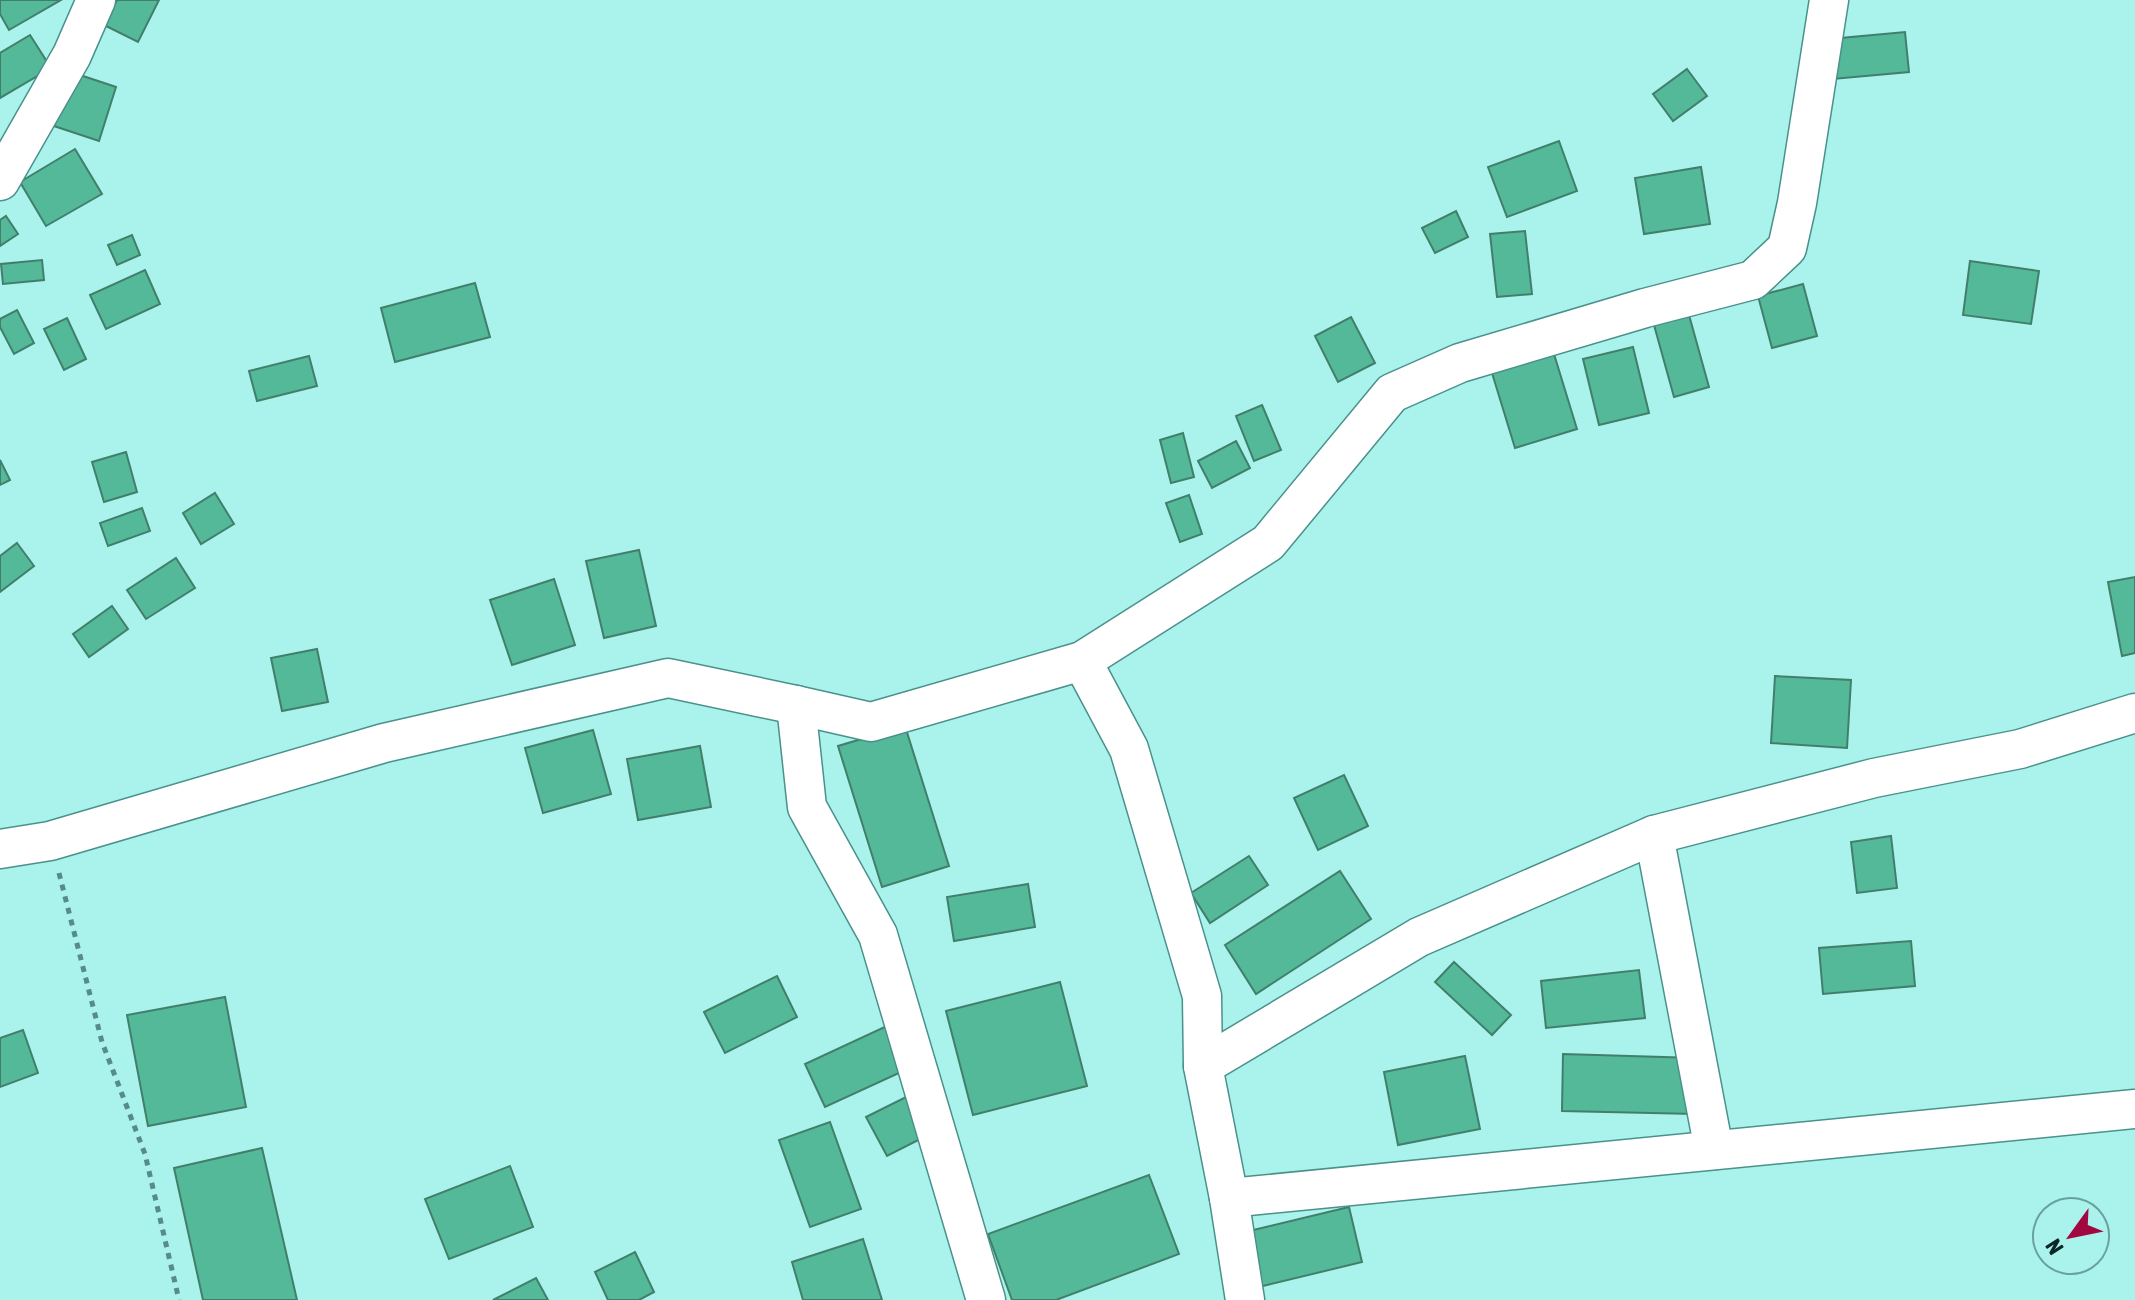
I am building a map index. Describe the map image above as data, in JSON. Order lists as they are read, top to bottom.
{
  "north": "bottom left"
}
